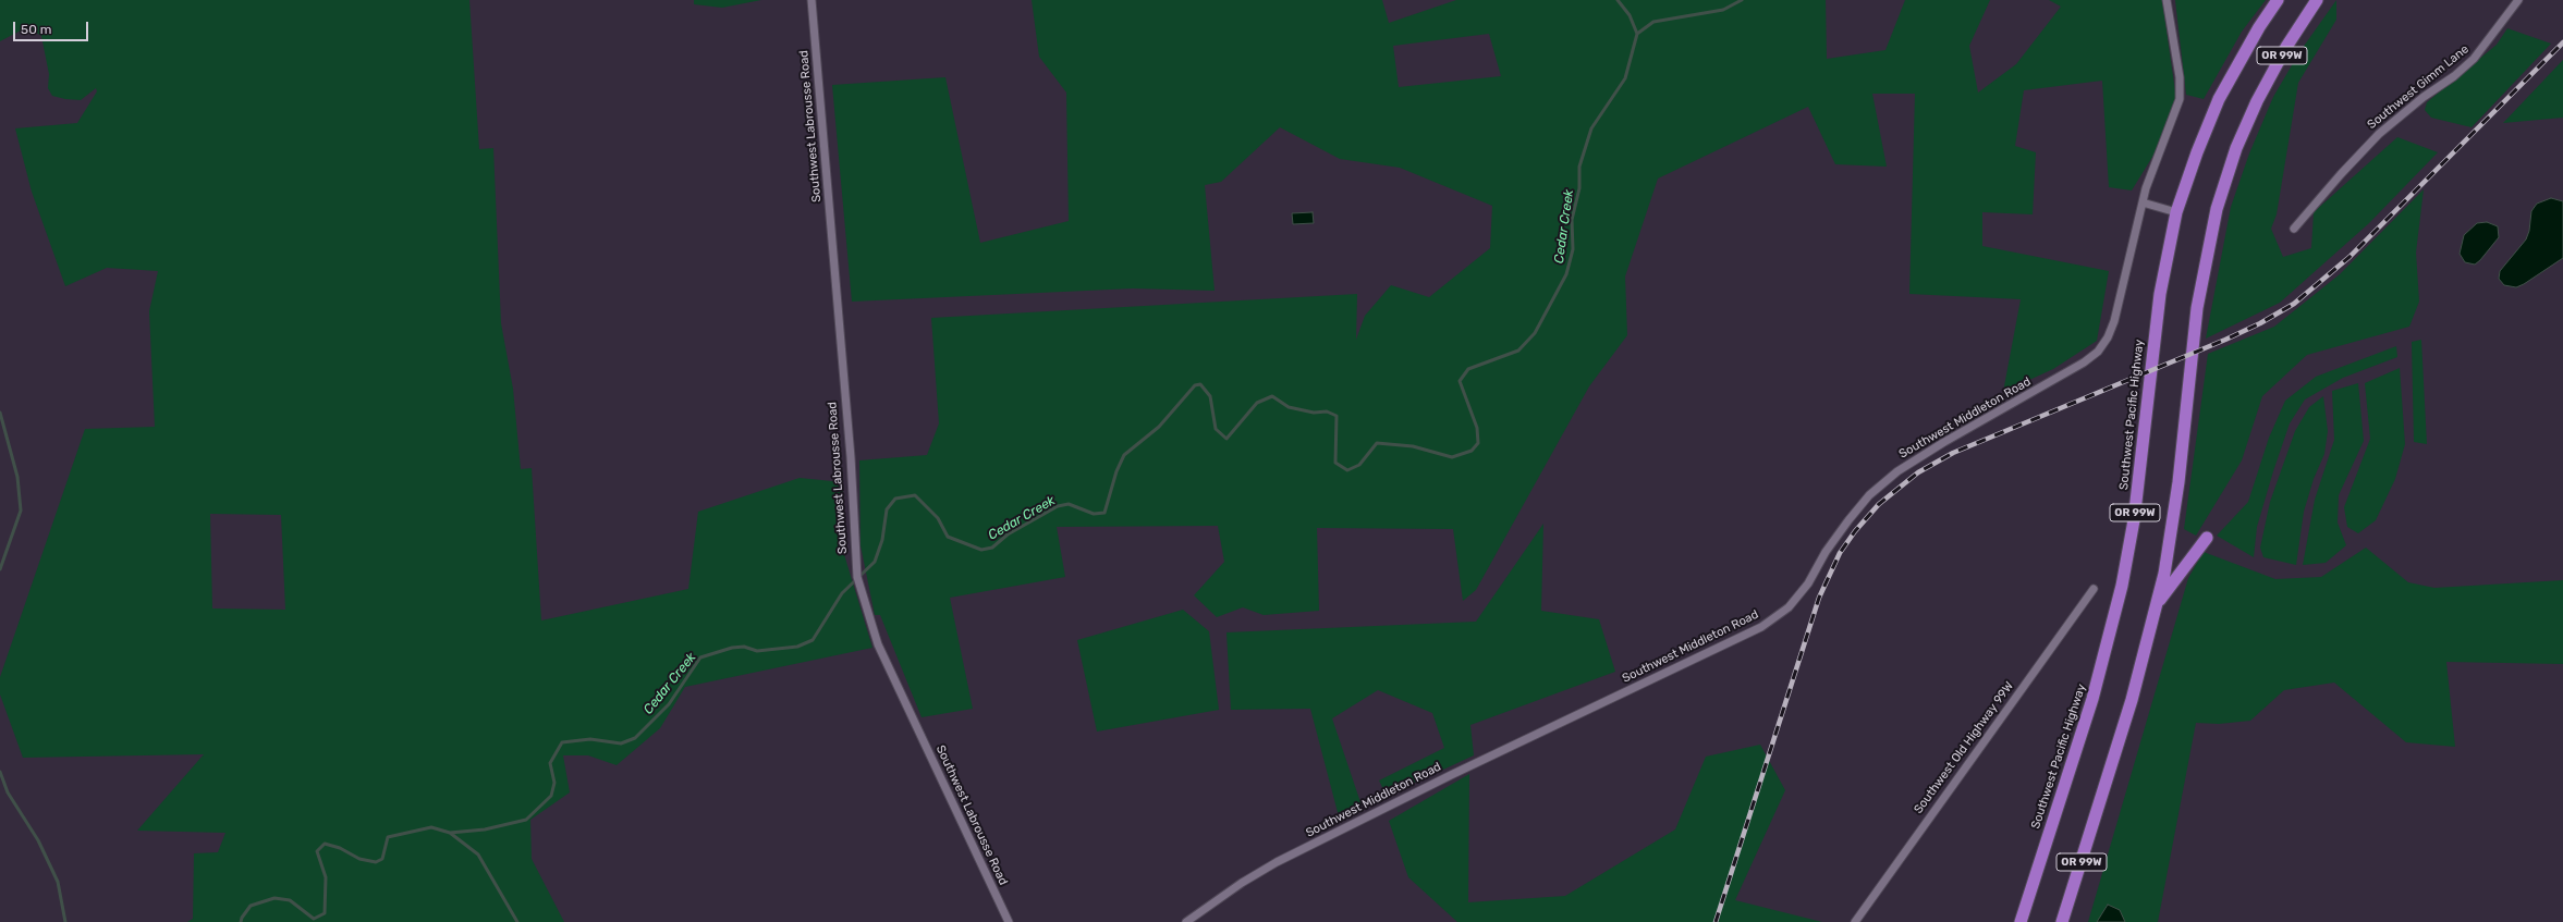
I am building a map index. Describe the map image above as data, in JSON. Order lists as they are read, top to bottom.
{
  "streets": {
    "highway": ["OR 99W", "Southwest Pacific Highway"],
    "street": [
      "Southwest Gimm Lane",
      "Southwest Labrousse Road",
      "Southwest Middleton Road",
      "Southwest Old Highway 99W"
    ]
  },
  "water": ["Cedar Creek"],
  "scale_bar": "50 m"
}
